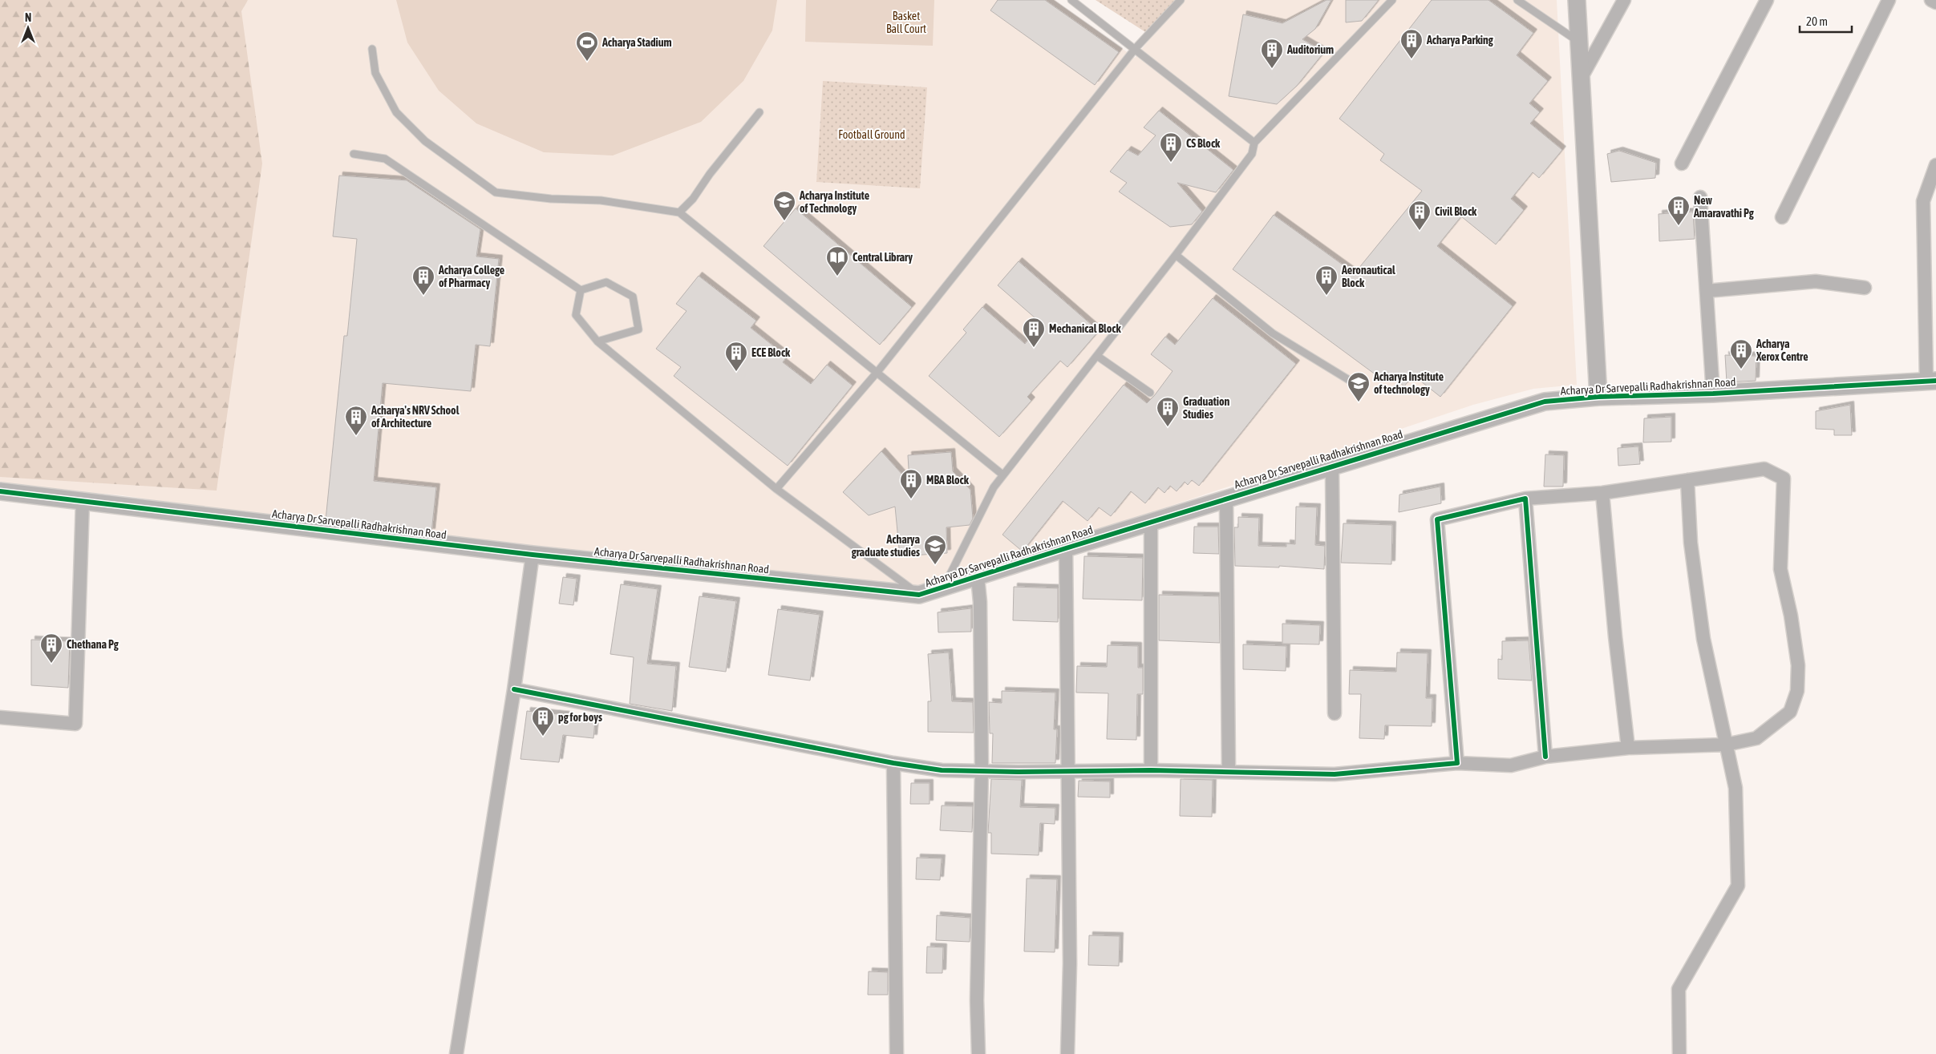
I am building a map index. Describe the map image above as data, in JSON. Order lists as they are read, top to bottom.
{
  "streets": {
    "street": ["Acharya Dr Sarvepalli Radhakrishnan Road"]
  },
  "parks": ["Basket Ball Court", "Football Ground"],
  "places": {
    "building": [
      "Acharya Parking",
      "Auditorium",
      "CS Block",
      "New Amaravathi Pg",
      "Civil Block",
      "Acharya College of Pharmacy",
      "Aeronautical Block",
      "Mechanical Block",
      "Acharya Xerox Centre",
      "ECE Block",
      "Graduation Studies",
      "Acharya's NRV School of Architecture",
      "MBA Block",
      "Chethana Pg",
      "pg for boys"
    ],
    "sports": ["Acharya Stadium"],
    "school or university": ["Acharya Institute of Technology", "Acharya Institute of technology", "Acharya graduate studies"],
    "library": ["Central Library"]
  },
  "scale_bar": "20 m",
  "north": "top"
}
